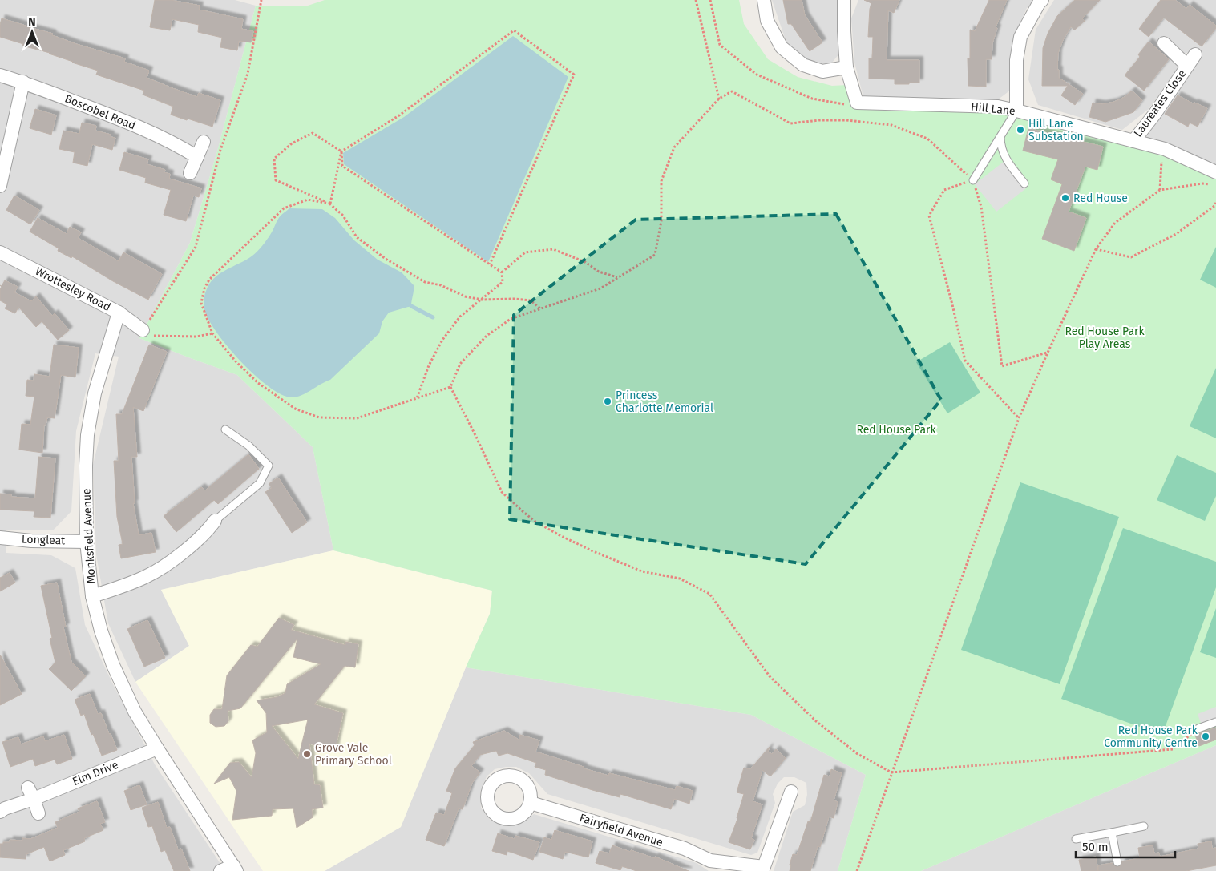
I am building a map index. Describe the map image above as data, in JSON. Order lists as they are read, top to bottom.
{
  "streets": {
    "street": [
      "Laureates Close",
      "Hill Lane",
      "Boscobel Road",
      "Wrottesley Road",
      "Monksfield Avenue",
      "Longleat",
      "Elm Drive",
      "Fairyfield Avenue"
    ]
  },
  "crossings": [
    ["Laureates Close", "Hill Lane"],
    ["Wrottesley Road", "Monksfield Avenue"],
    ["Monksfield Avenue", "Longleat"],
    ["Monksfield Avenue", "Elm Drive"]
  ],
  "parks": ["Red House Park Play Areas", "Red House Park"],
  "places": [
    "Hill Lane Substation",
    "Red House",
    "Princess Charlotte Memorial",
    "Red House Park Community Centre",
    "Grove Vale Primary School"
  ],
  "scale_bar": "50 m",
  "north": "top"
}
